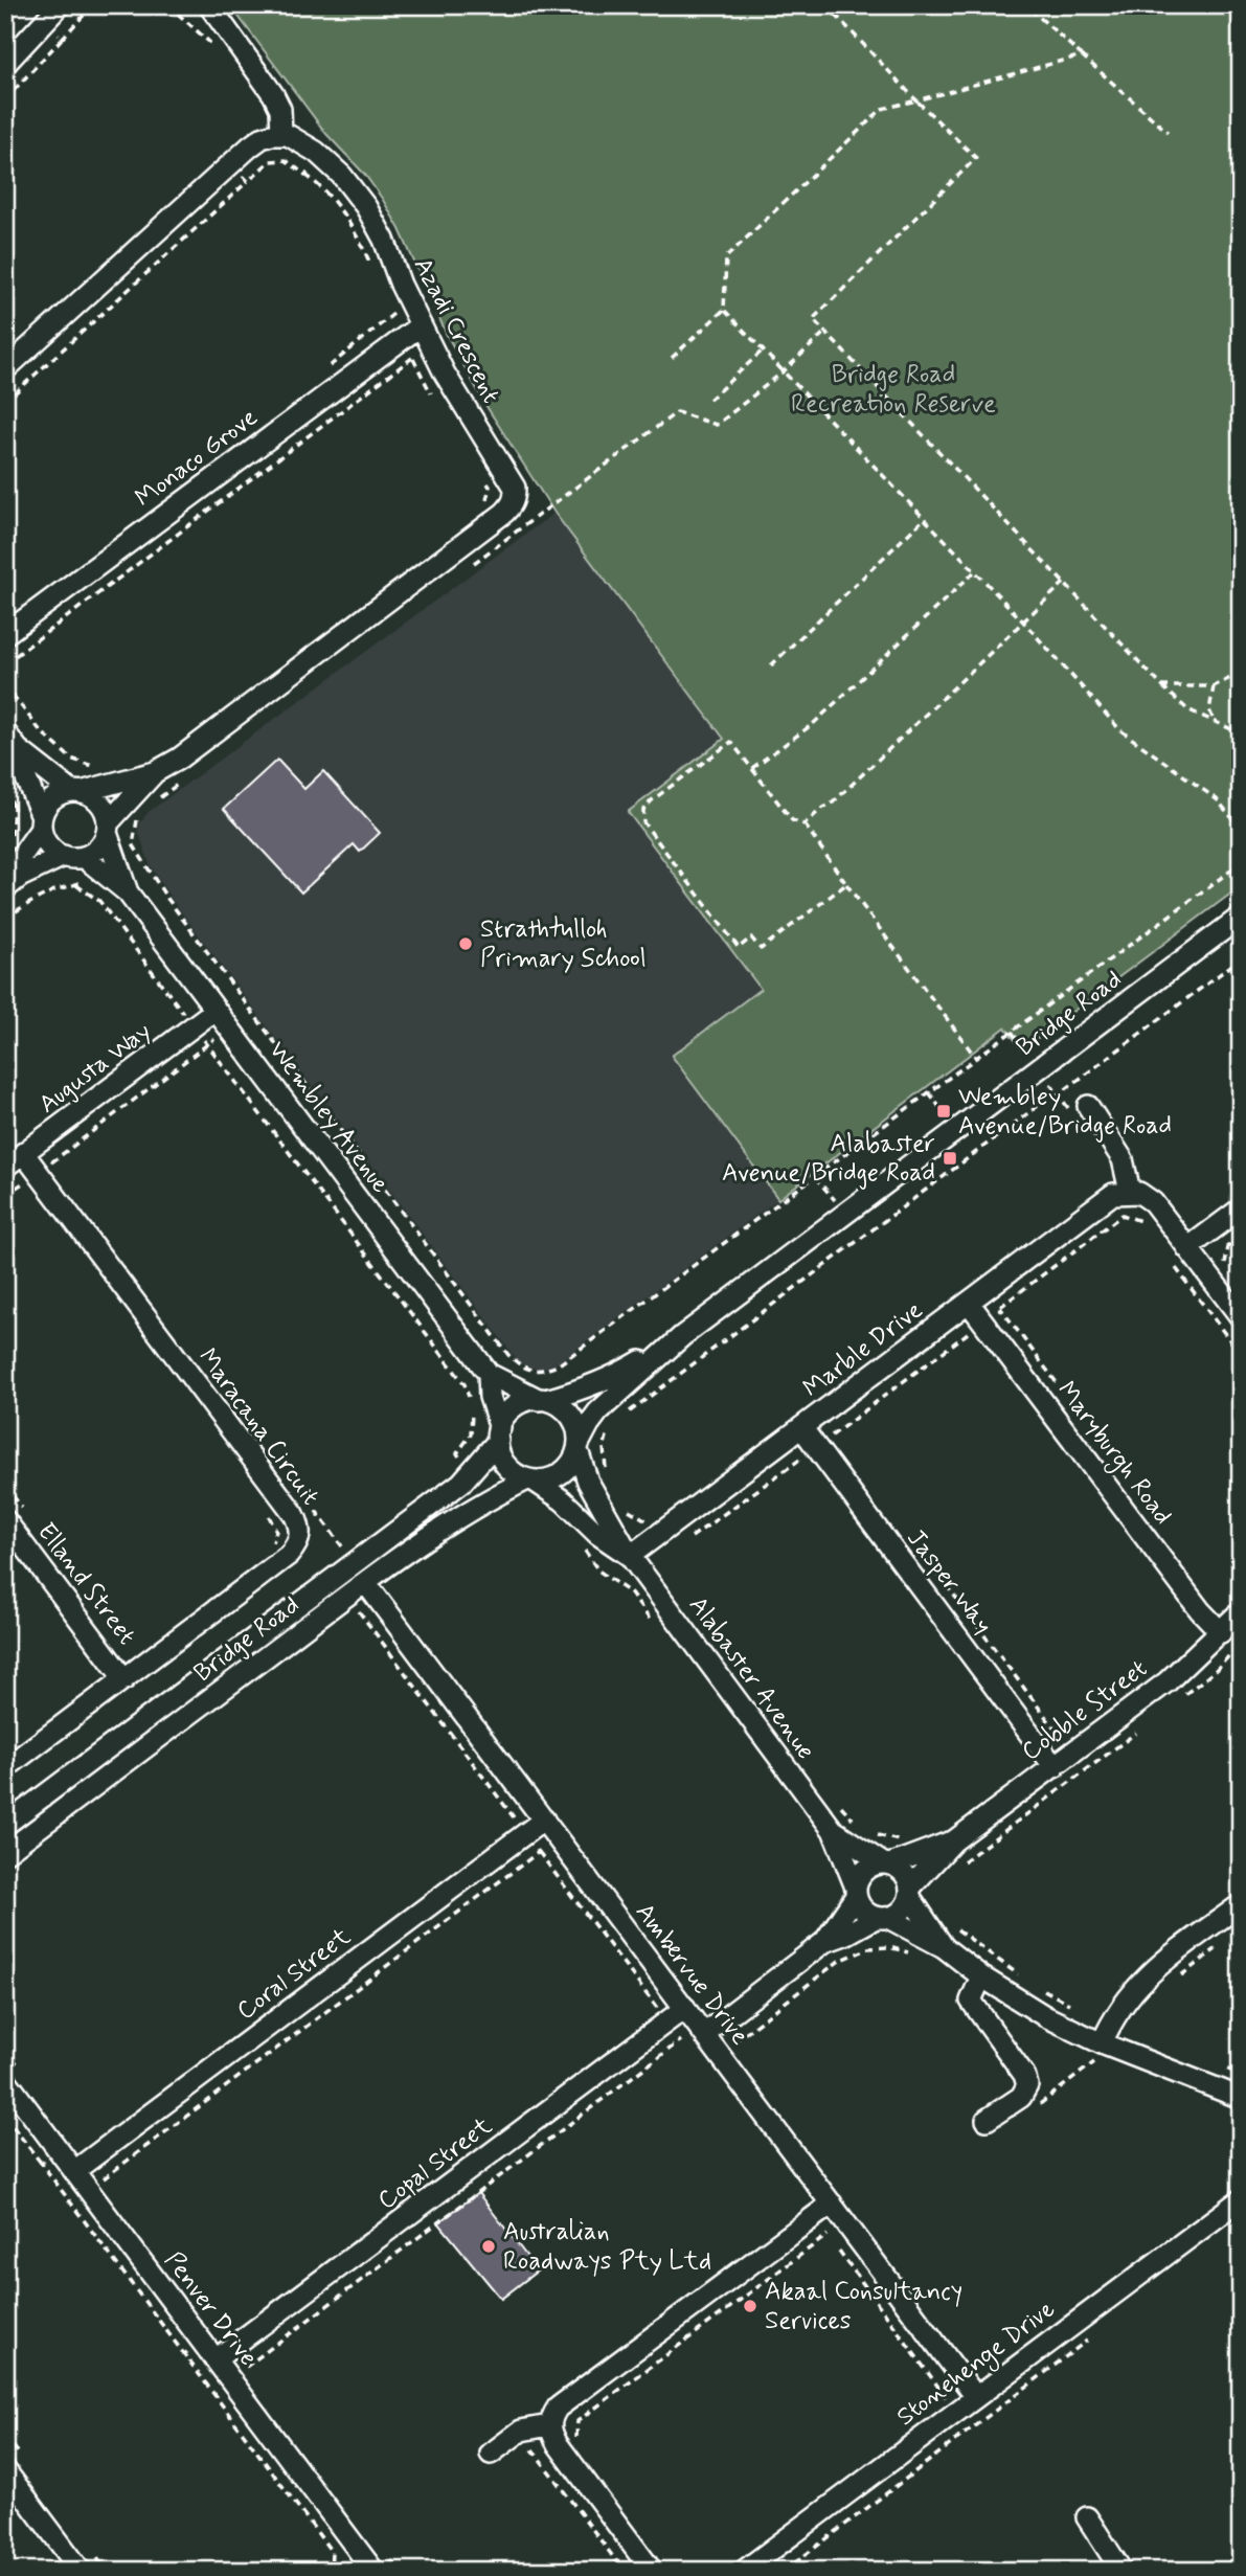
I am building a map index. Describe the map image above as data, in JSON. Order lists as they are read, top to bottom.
{
  "streets": {
    "street": [
      "Azadi Crescent",
      "Monaco Grove",
      "Bridge Road",
      "Augusta Way",
      "Wembley Avenue",
      "Marble Drive",
      "Maracana Circuit",
      "Maryburgh Road",
      "Jasper Way",
      "Elland Street",
      "Alabaster Avenue",
      "Cobble Street",
      "Coral Street",
      "Ambervue Drive",
      "Copal Street",
      "Penver Drive",
      "Stonehenge Drive"
    ]
  },
  "crossings": [
    ["Azadi Crescent", "Monaco Grove"],
    ["Azadi Crescent", "Wembley Avenue"],
    ["Bridge Road", "Wembley Avenue"],
    ["Bridge Road", "Alabaster Avenue"],
    ["Bridge Road", "Ambervue Drive"],
    ["Augusta Way", "Wembley Avenue"],
    ["Augusta Way", "Maracana Circuit"],
    ["Wembley Avenue", "Alabaster Avenue"],
    ["Marble Drive", "Maryburgh Road"],
    ["Marble Drive", "Jasper Way"],
    ["Marble Drive", "Alabaster Avenue"],
    ["Maracana Circuit", "Elland Street"],
    ["Maryburgh Road", "Cobble Street"],
    ["Jasper Way", "Cobble Street"],
    ["Alabaster Avenue", "Cobble Street"],
    ["Coral Street", "Ambervue Drive"],
    ["Coral Street", "Penver Drive"],
    ["Ambervue Drive", "Copal Street"],
    ["Ambervue Drive", "Stonehenge Drive"],
    ["Copal Street", "Penver Drive"]
  ],
  "parks": ["Bridge Road Recreation Reserve"],
  "places": {
    "other": ["Strathtulloh Primary School", "Australian Roadways Pty Ltd", "Akaal Consultancy Services"],
    "transit": ["Wembley Avenue/Bridge Road", "Alabaster Avenue/Bridge Road"]
  }
}
